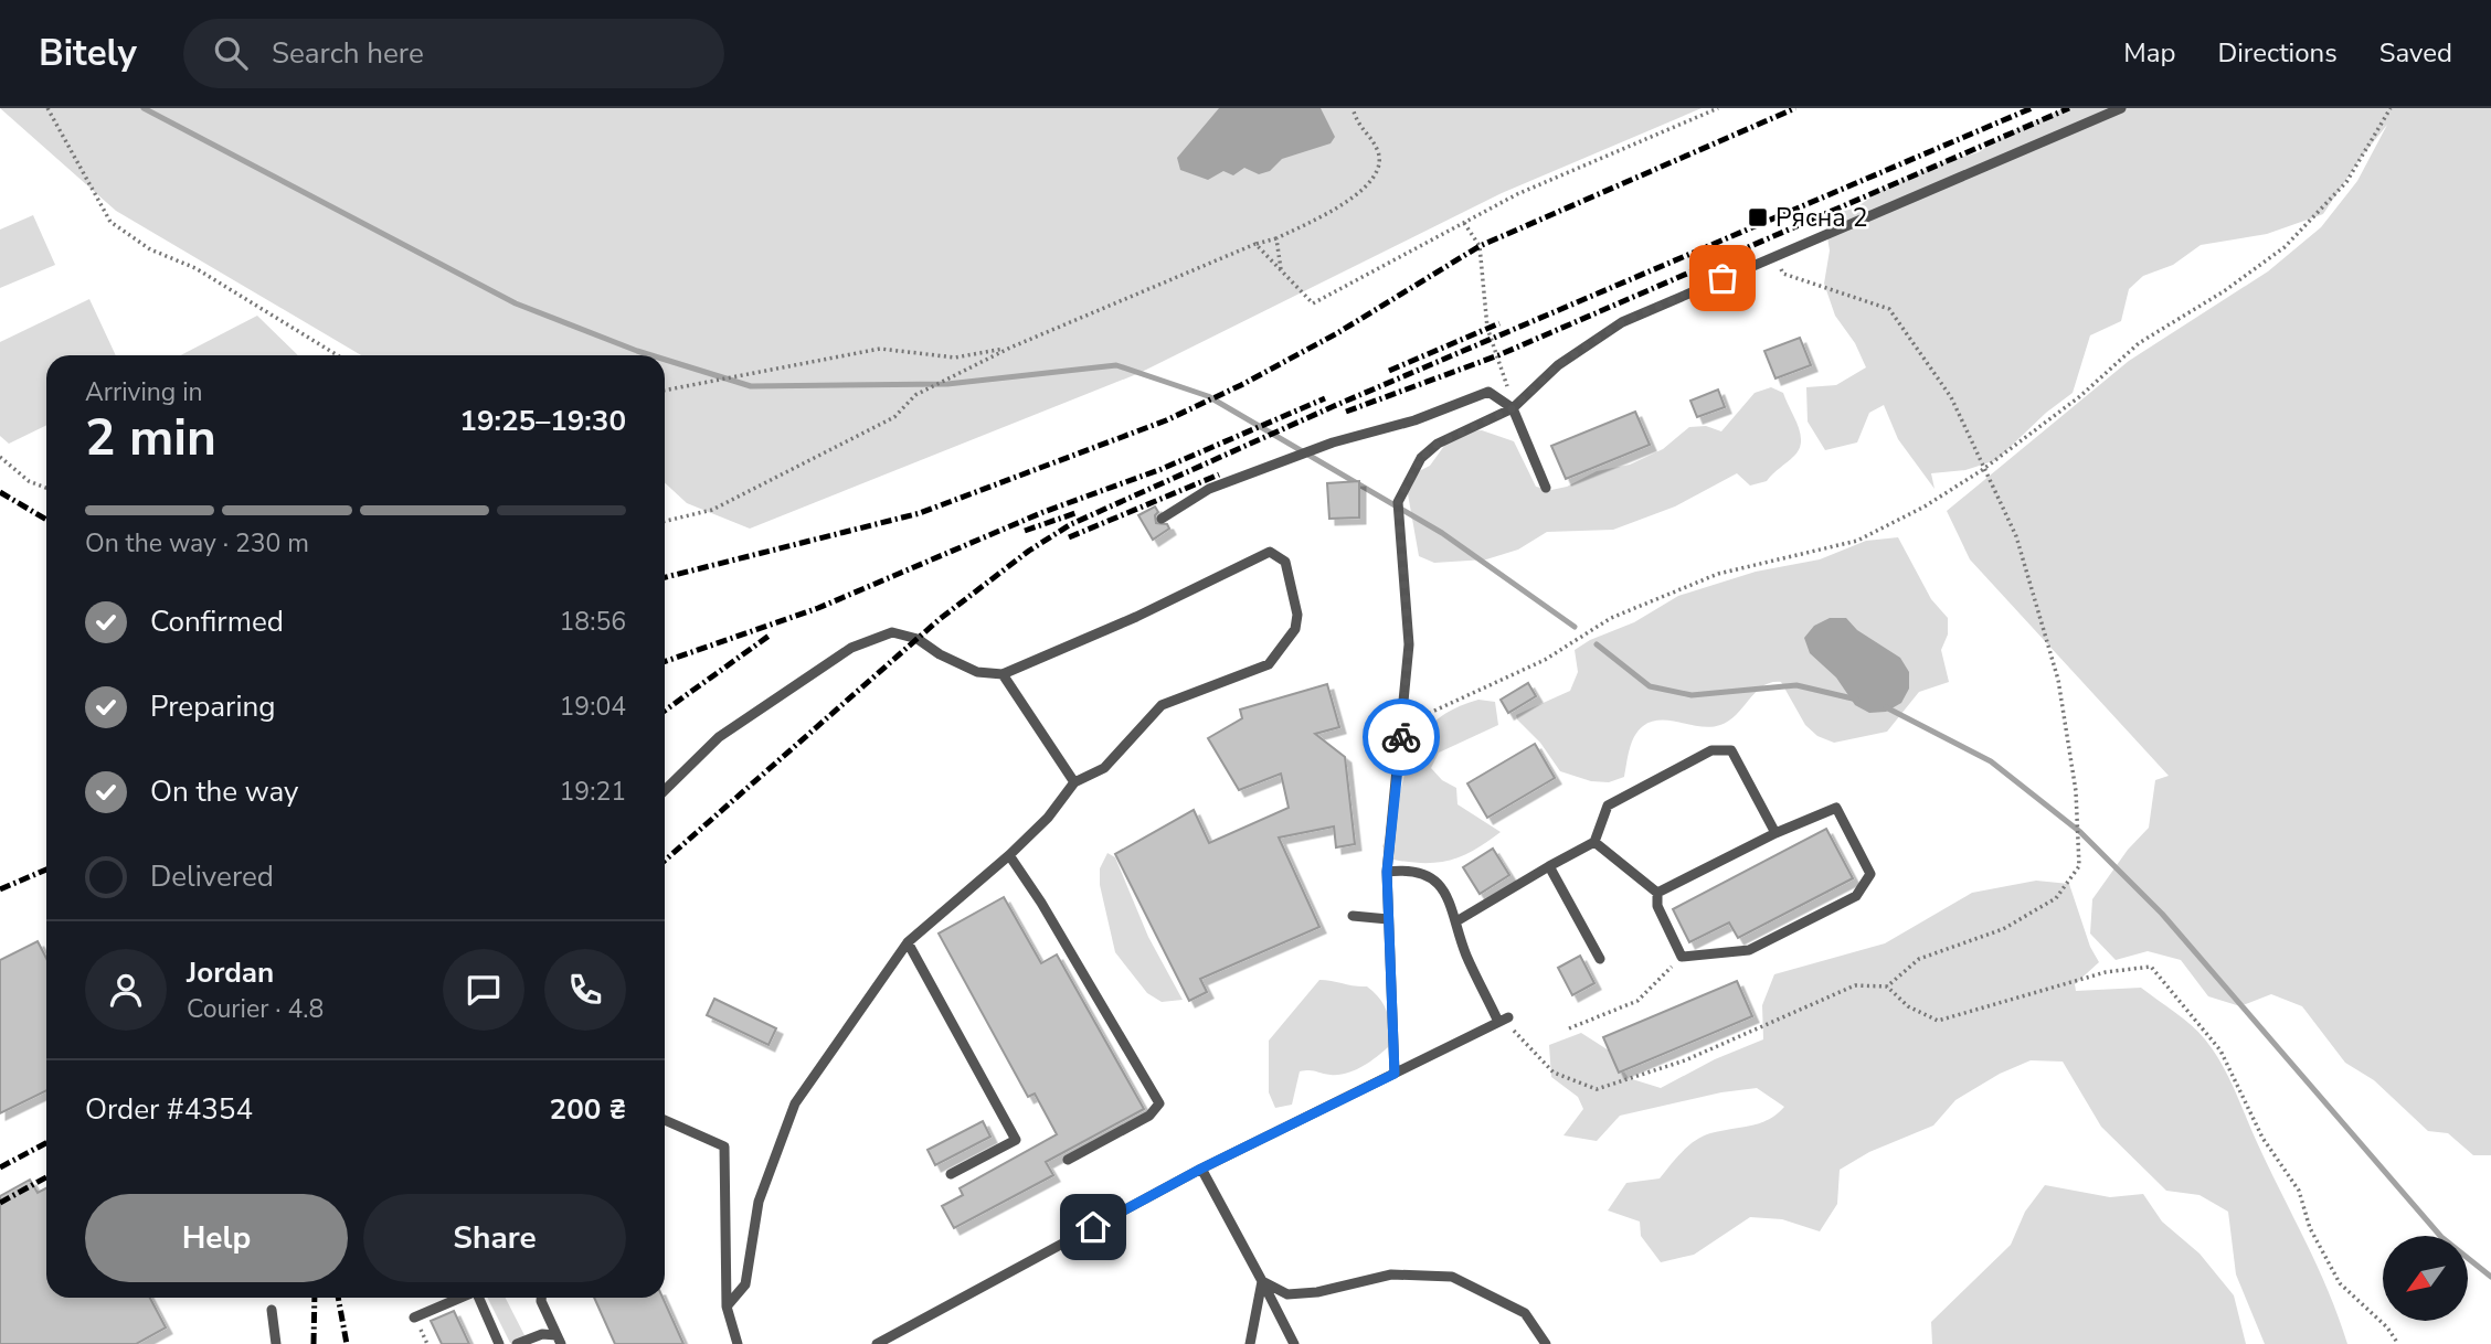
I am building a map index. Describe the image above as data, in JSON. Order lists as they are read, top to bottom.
{
  "places": {
    "transit": ["Рясна 2"]
  },
  "north": "bottom left",
  "page": {
    "header": "Bitely",
    "search": "Search here",
    "nav": ["Map", "Directions", "Saved"],
    "heading": ["2 min", "Arriving in", "19:25–19:30"],
    "panel": [
      "Jordan",
      "Courier · 4.8",
      "Order #4354",
      "200 ₴"
    ],
    "bar": "On the way · 230 m",
    "list": [
      ["Confirmed", "18:56"],
      ["Preparing", "19:04"],
      ["On the way", "19:21"],
      "Delivered"
    ],
    "buttons": ["Help", "Share"]
  }
}
